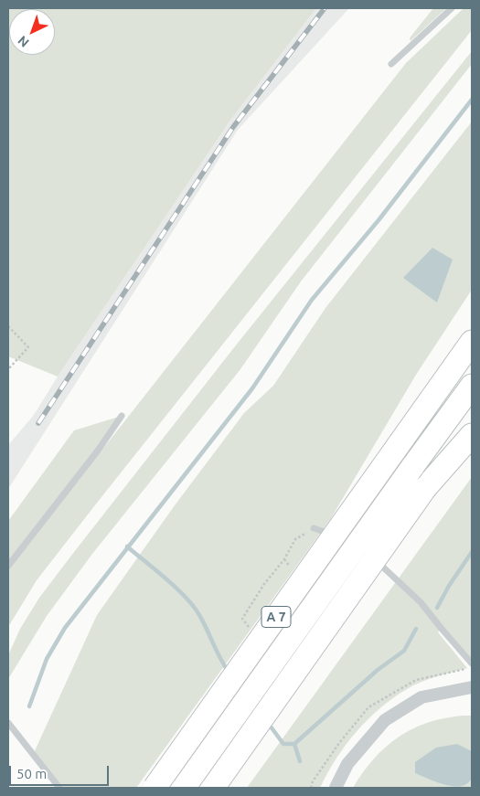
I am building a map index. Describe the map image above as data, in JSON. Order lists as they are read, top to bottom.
{
  "streets": {
    "highway": ["A 7"]
  },
  "scale_bar": "50 m",
  "north": "bottom left"
}
